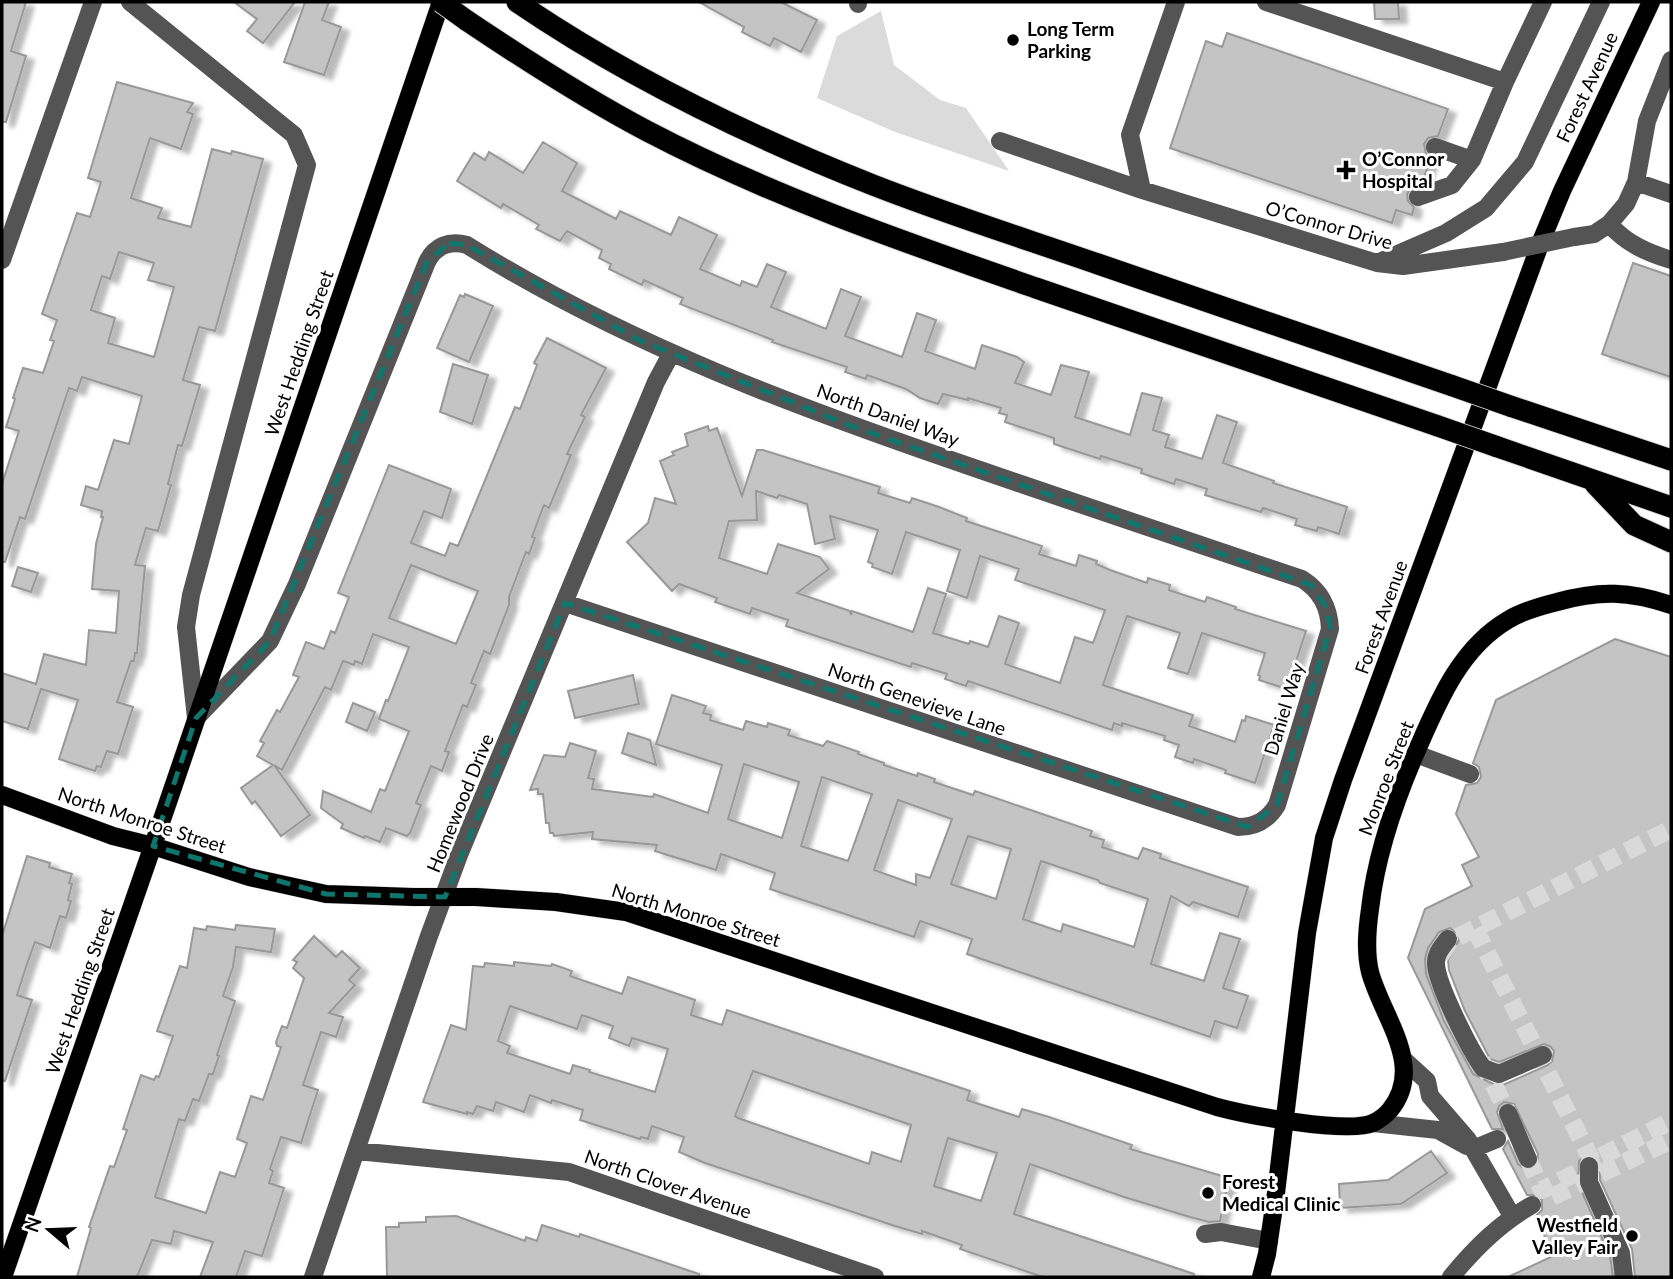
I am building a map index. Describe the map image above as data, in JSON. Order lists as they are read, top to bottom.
{
  "streets": {
    "main road": [
      "Forest Avenue",
      "West Hedding Street",
      "Monroe Street",
      "North Monroe Street"
    ],
    "street": [
      "O’Connor Drive",
      "North Daniel Way",
      "North Genevieve Lane",
      "Daniel Way",
      "Homewood Drive",
      "North Clover Avenue"
    ]
  },
  "crossings": [
    ["Forest Avenue", "North Monroe Street"],
    ["West Hedding Street", "North Daniel Way"],
    ["West Hedding Street", "North Monroe Street"],
    ["North Daniel Way", "Daniel Way"],
    ["North Daniel Way", "Homewood Drive"],
    ["North Genevieve Lane", "Daniel Way"],
    ["North Genevieve Lane", "Homewood Drive"],
    ["Homewood Drive", "North Monroe Street"],
    ["Homewood Drive", "North Clover Avenue"]
  ],
  "places": {
    "other": ["Long Term Parking", "Forest Medical Clinic", "Westfield Valley Fair"],
    "health": ["O’Connor Hospital"]
  },
  "north": "left"
}
